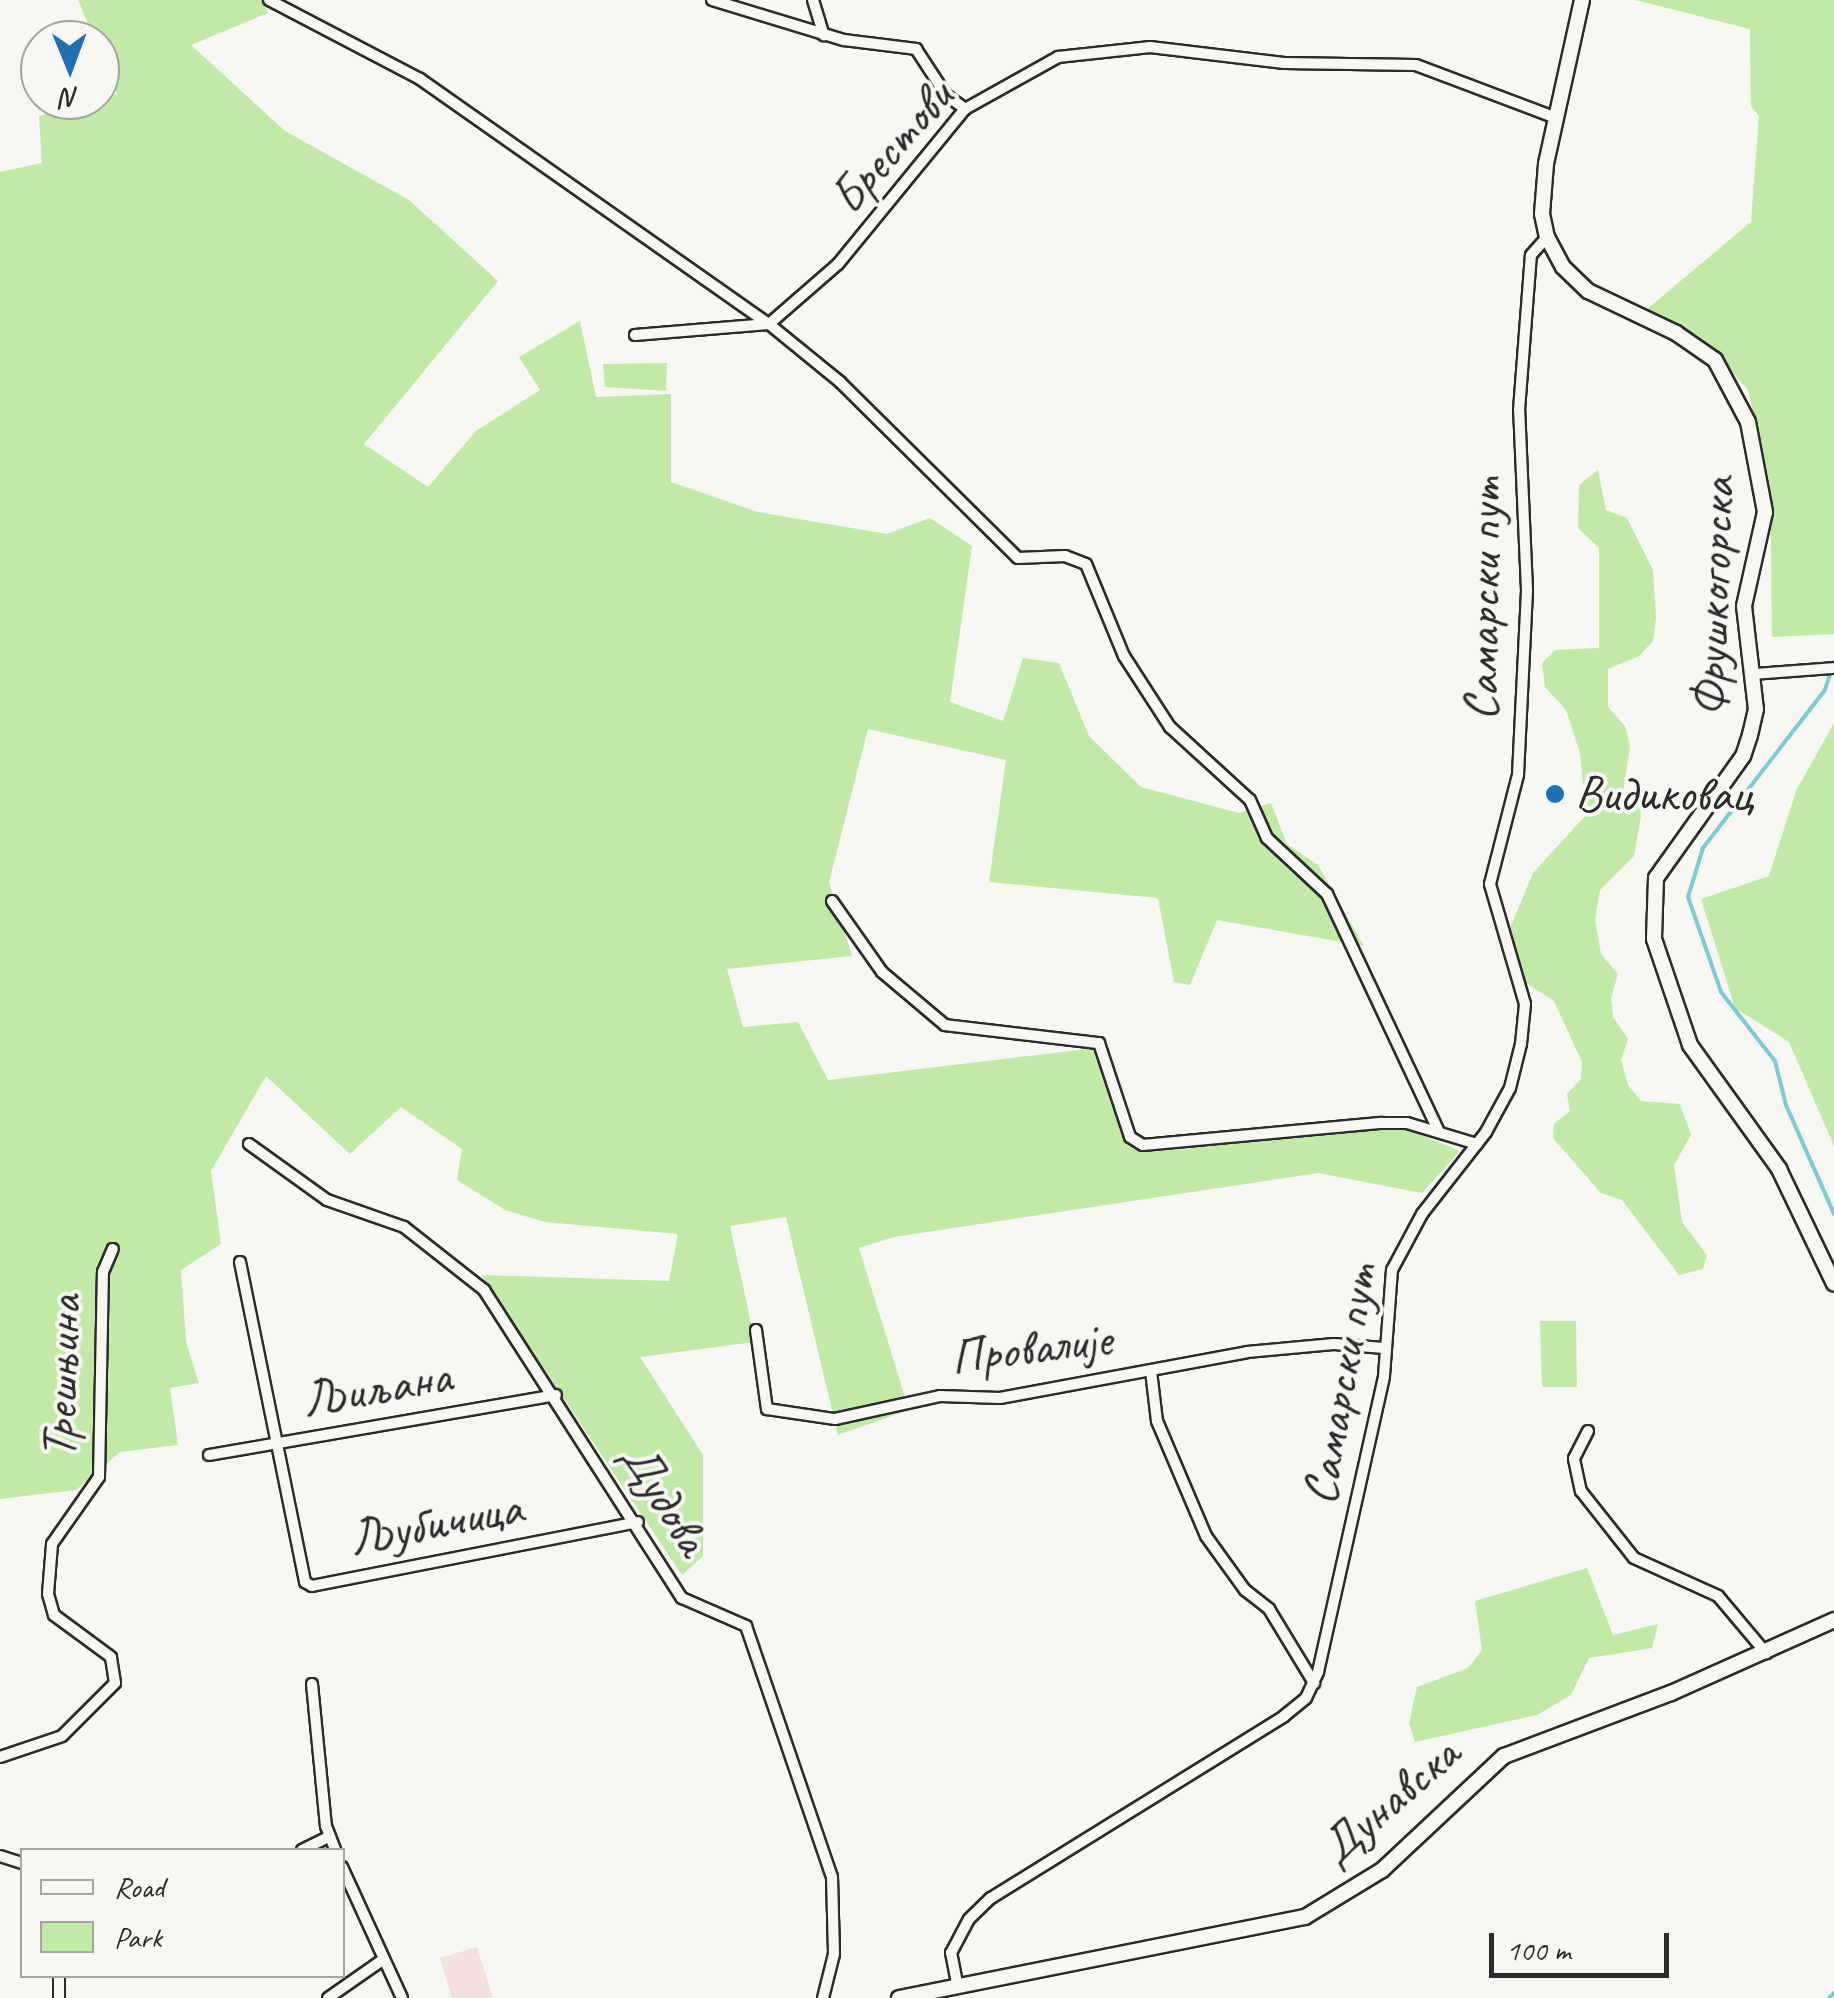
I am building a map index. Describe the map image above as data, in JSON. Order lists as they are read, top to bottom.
{
  "streets": {
    "street": [
      "Брестови",
      "Фрушкогорска",
      "Самарски пут",
      "Провалије",
      "Трешњина",
      "Љиљана",
      "Дудова",
      "Љубичица",
      "Дунавска"
    ]
  },
  "crossings": [
    ["Брестови", "Фрушкогорска"],
    ["Фрушкогорска", "Самарски пут"],
    ["Самарски пут", "Провалије"],
    ["Љиљана", "Дудова"],
    ["Љиљана", "Љубичица"],
    ["Дудова", "Љубичица"]
  ],
  "places": ["Видиковац"],
  "legend": ["Road", "Park"],
  "scale_bar": "100 m",
  "north": "bottom"
}
